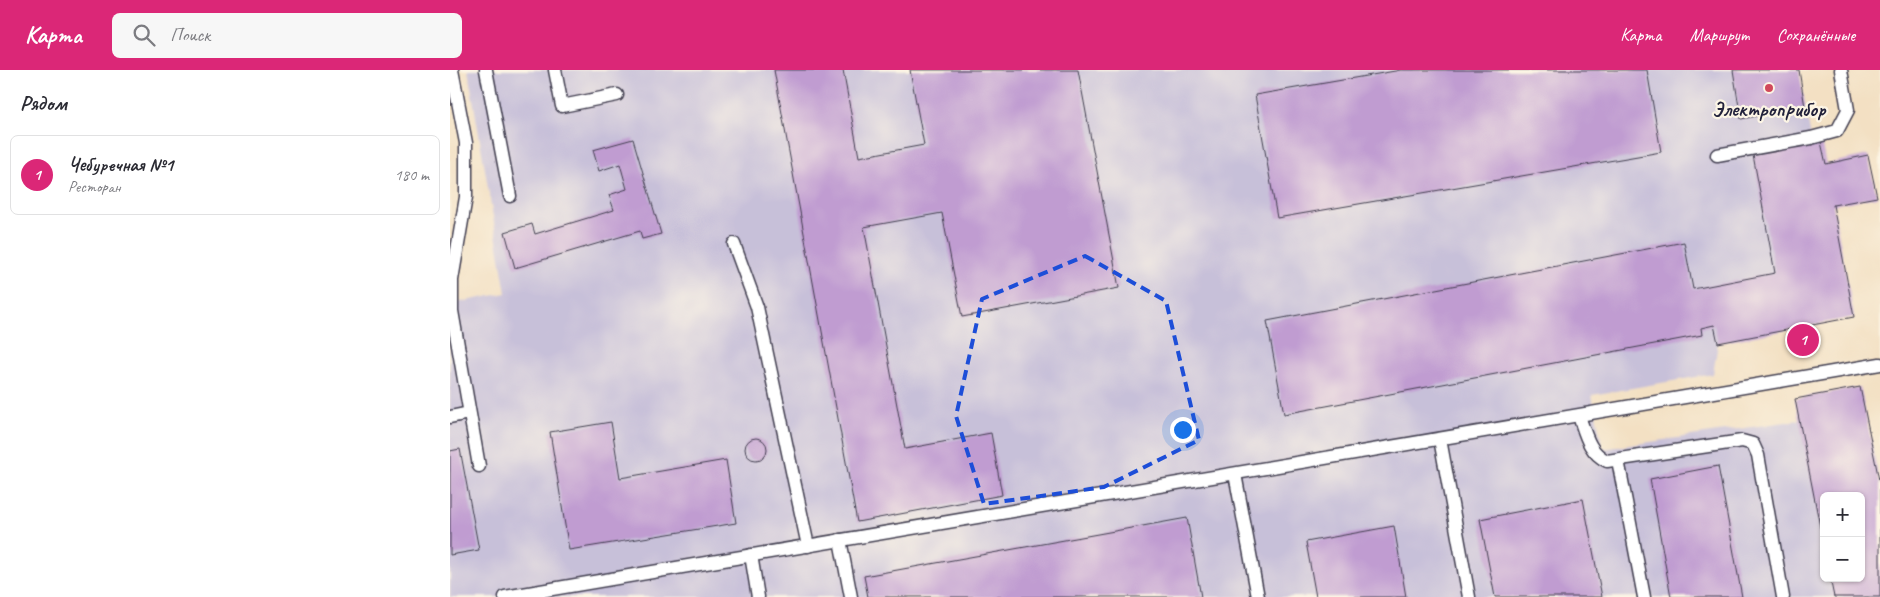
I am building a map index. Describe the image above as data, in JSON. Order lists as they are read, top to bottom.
{
  "places": ["Электроприбор"],
  "page": {
    "header": "Карта",
    "search": "Поиск",
    "nav": ["Карта", "Маршрут", "Сохранённые"],
    "heading": "Рядом",
    "list": [
      {
        "mark": "1",
        "name": "Чебуречная №1",
        "note": "Ресторан",
        "value": "180 m"
      }
    ],
    "pins": "1",
    "map_buttons": ["+", "−"]
  }
}
